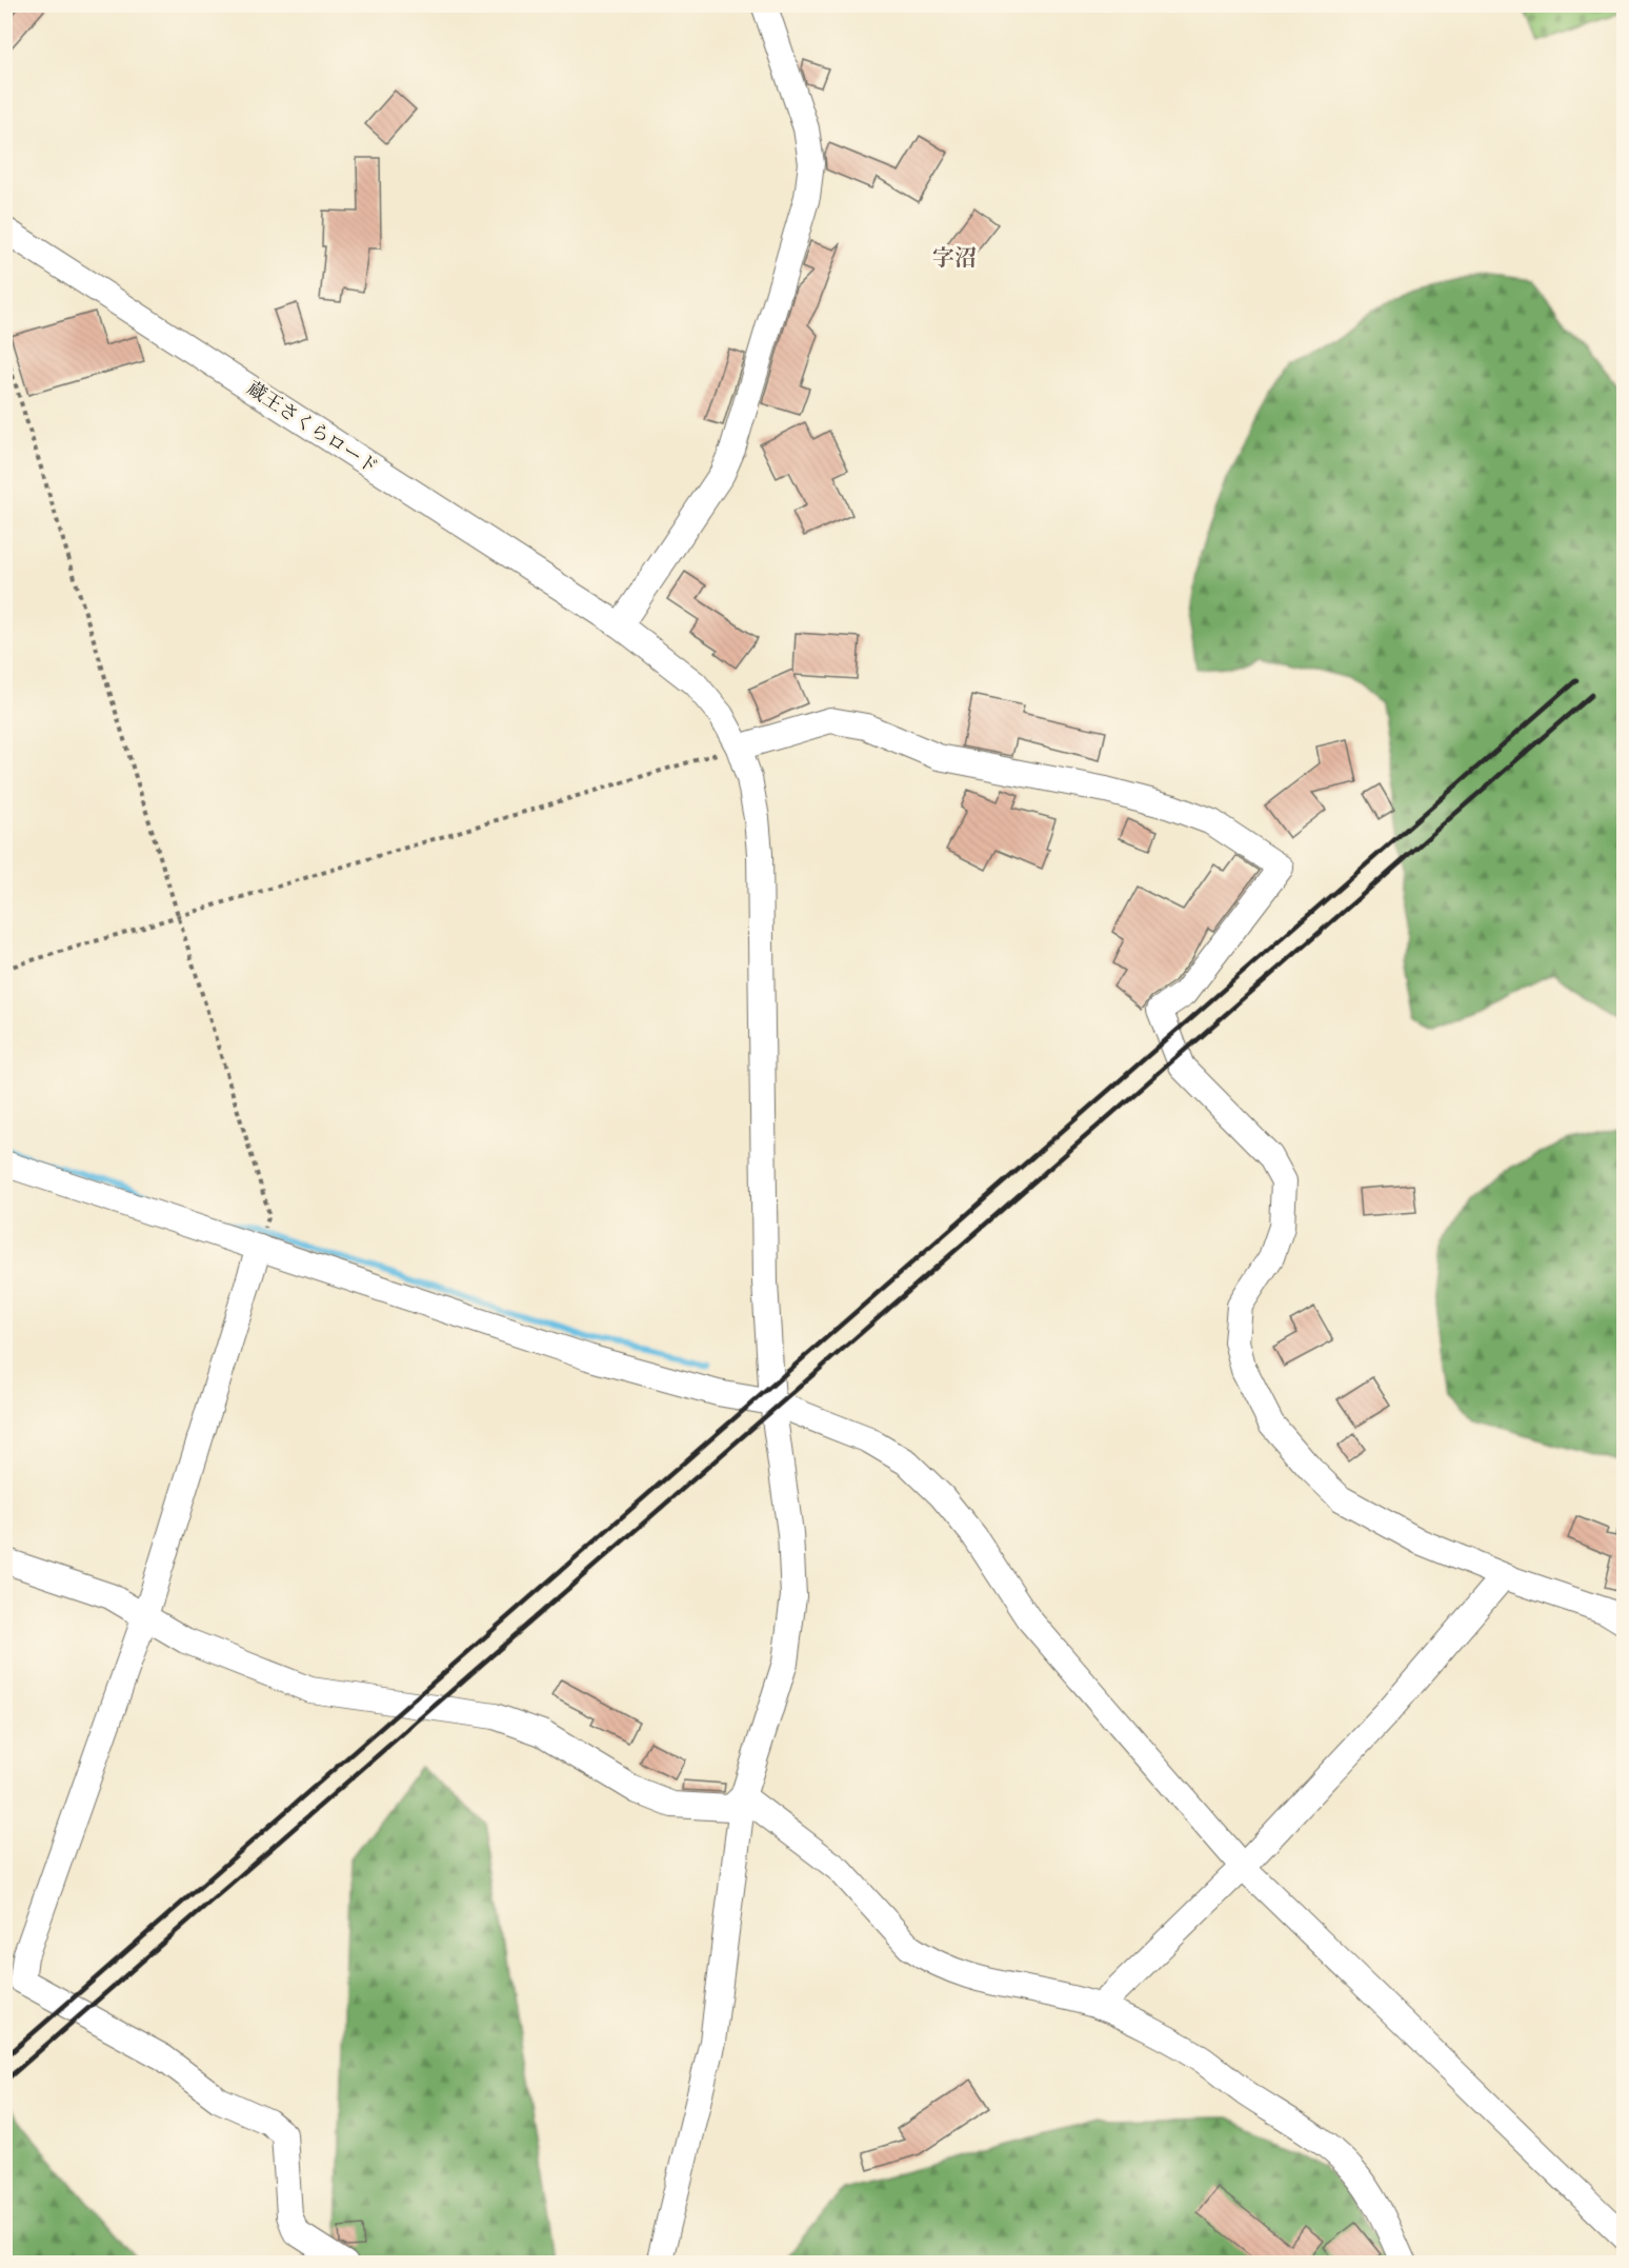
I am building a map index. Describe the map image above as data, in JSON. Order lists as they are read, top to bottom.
{
  "streets": {
    "street": ["蔵王さくらロード"]
  },
  "districts": ["字沼"]
}
